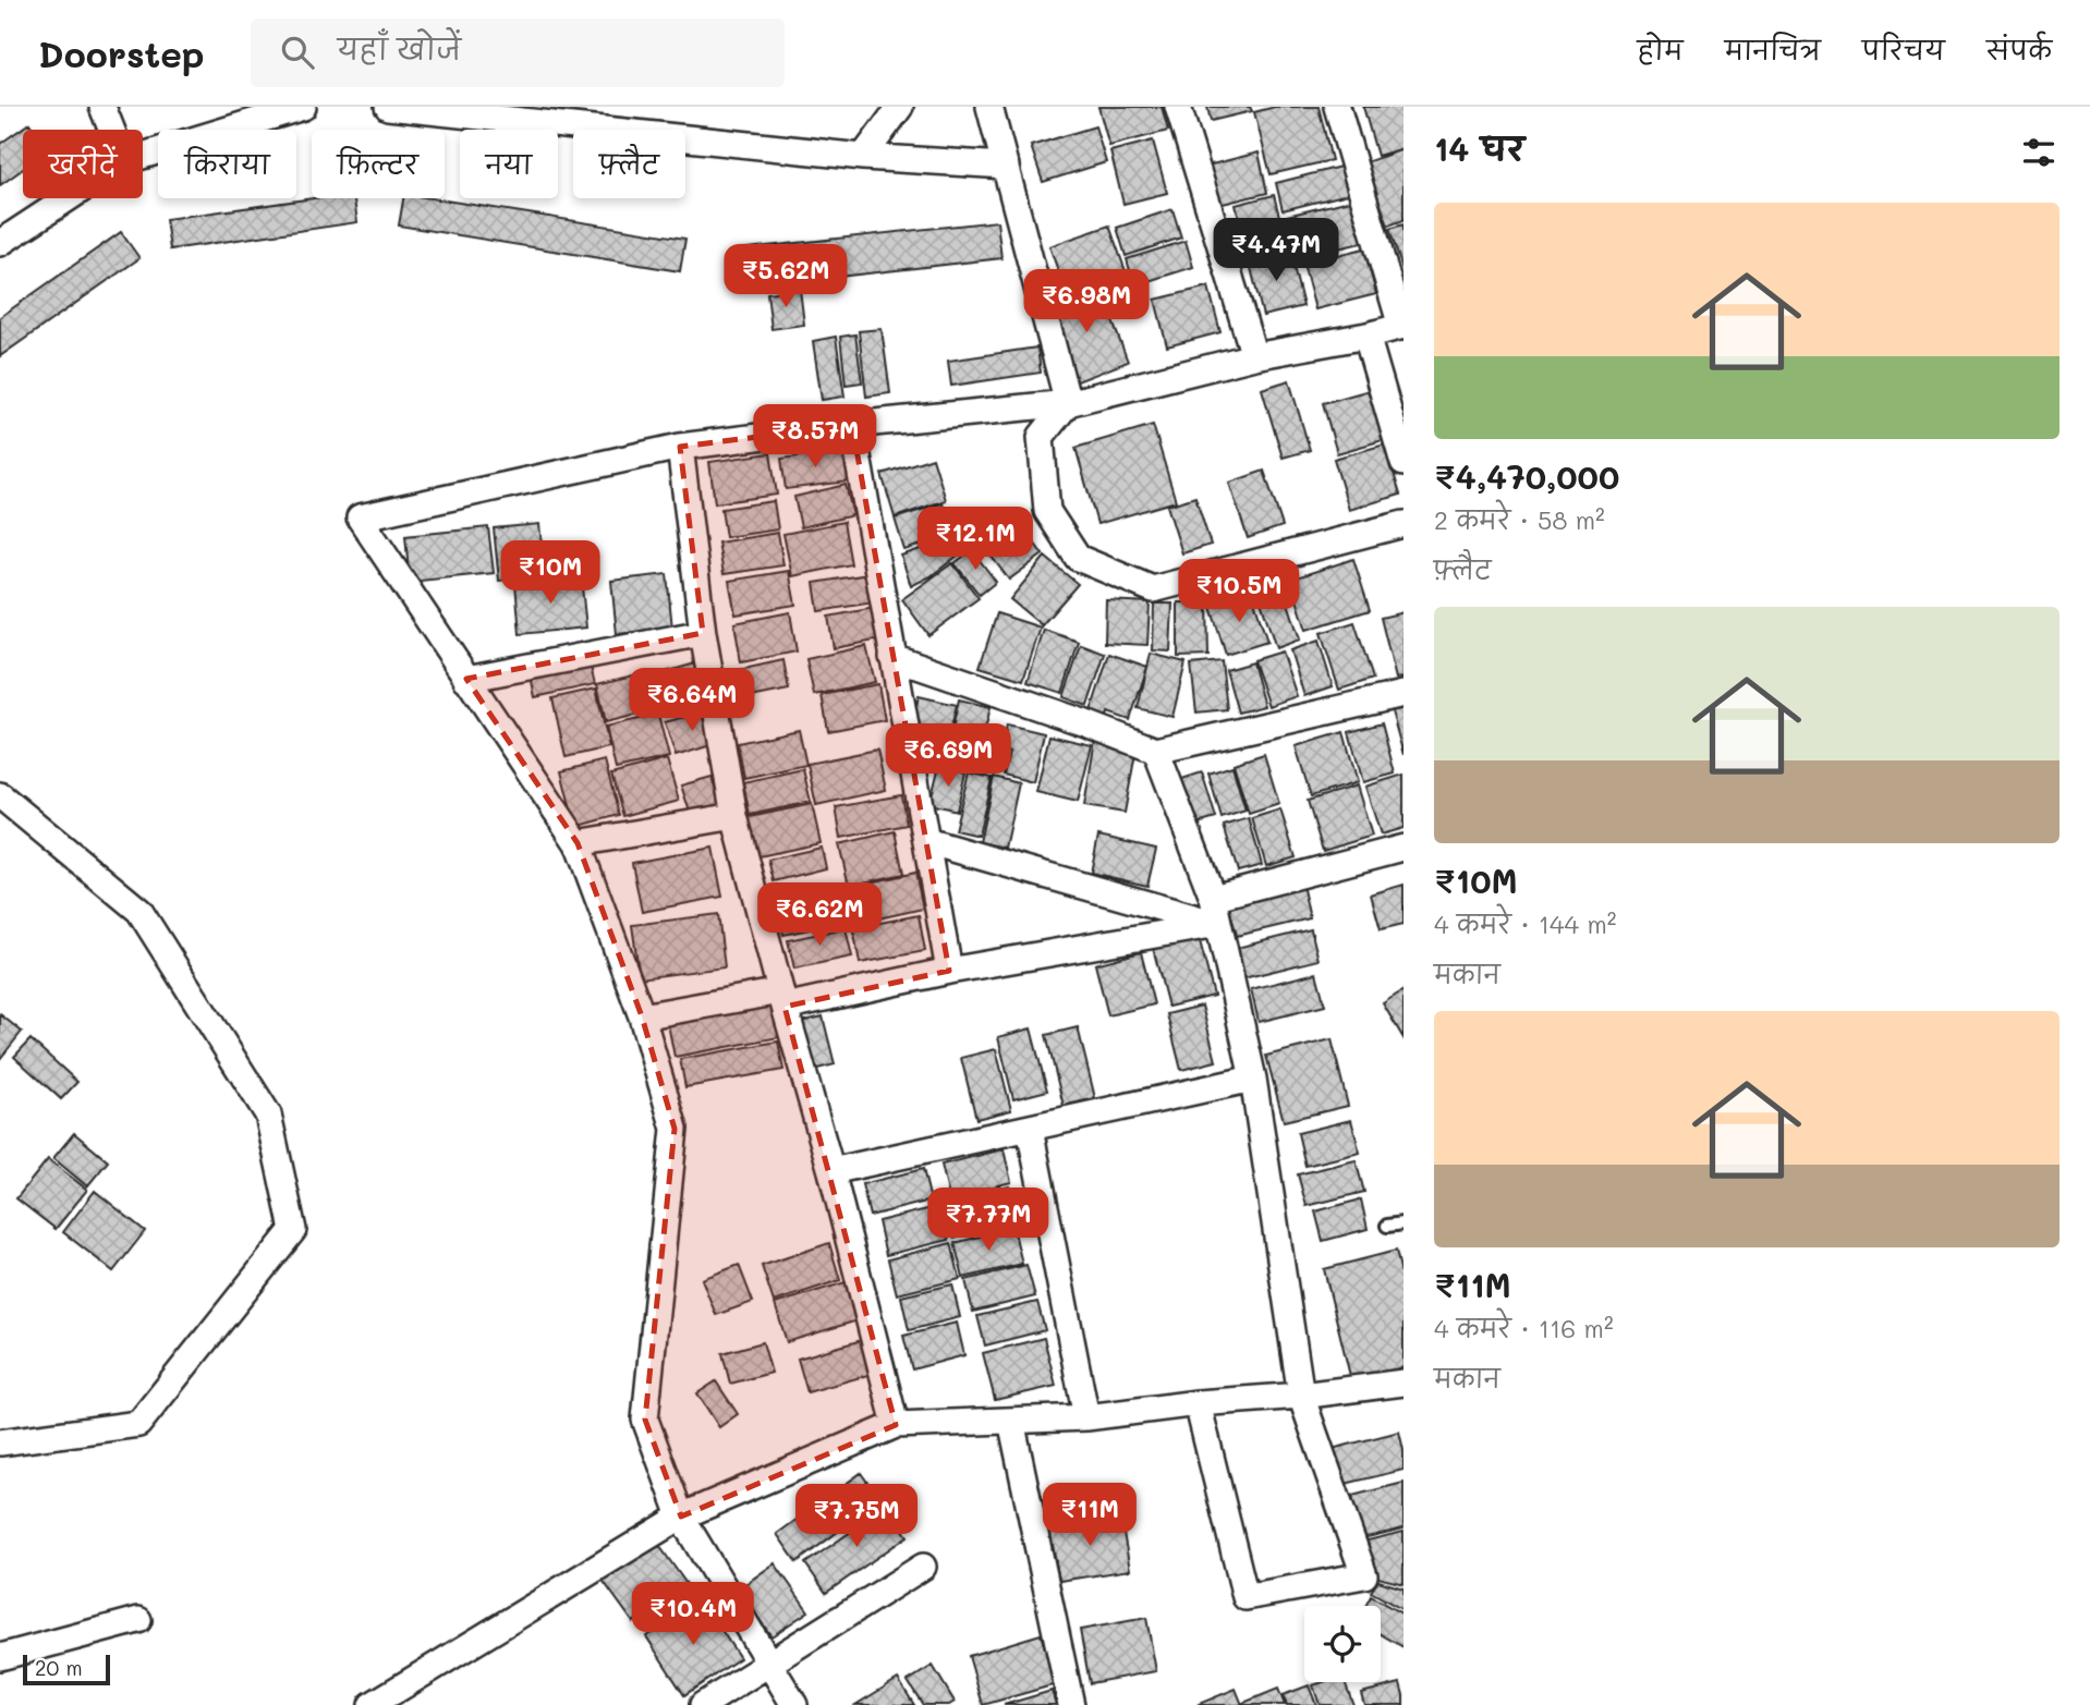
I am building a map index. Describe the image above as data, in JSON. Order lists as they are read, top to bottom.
{
  "scale_bar": "20 m",
  "page": {
    "header": "Doorstep",
    "search": "यहाँ खोजें",
    "nav": [
      "होम",
      "मानचित्र",
      "परिचय",
      "संपर्क"
    ],
    "heading": "14 घर",
    "chip": [
      "खरीदें",
      "किराया",
      "फ़िल्टर",
      "नया",
      "फ़्लैट"
    ],
    "list": [
      {
        "name": "₹4,470,000",
        "note": "2 कमरे · 58 m² · फ़्लैट"
      },
      {
        "name": "₹10M",
        "note": "4 कमरे · 144 m² · मकान"
      },
      {
        "name": "₹11M",
        "note": "4 कमरे · 116 m² · मकान"
      }
    ],
    "price": [
      "₹4.47M",
      "₹5.62M",
      "₹6.98M",
      "₹8.57M",
      "₹12.1M",
      "₹10M",
      "₹10.5M",
      "₹6.64M",
      "₹6.69M",
      "₹6.62M",
      "₹7.77M",
      "₹11M",
      "₹7.75M",
      "₹10.4M"
    ],
    "scale": "20 m"
  }
}
